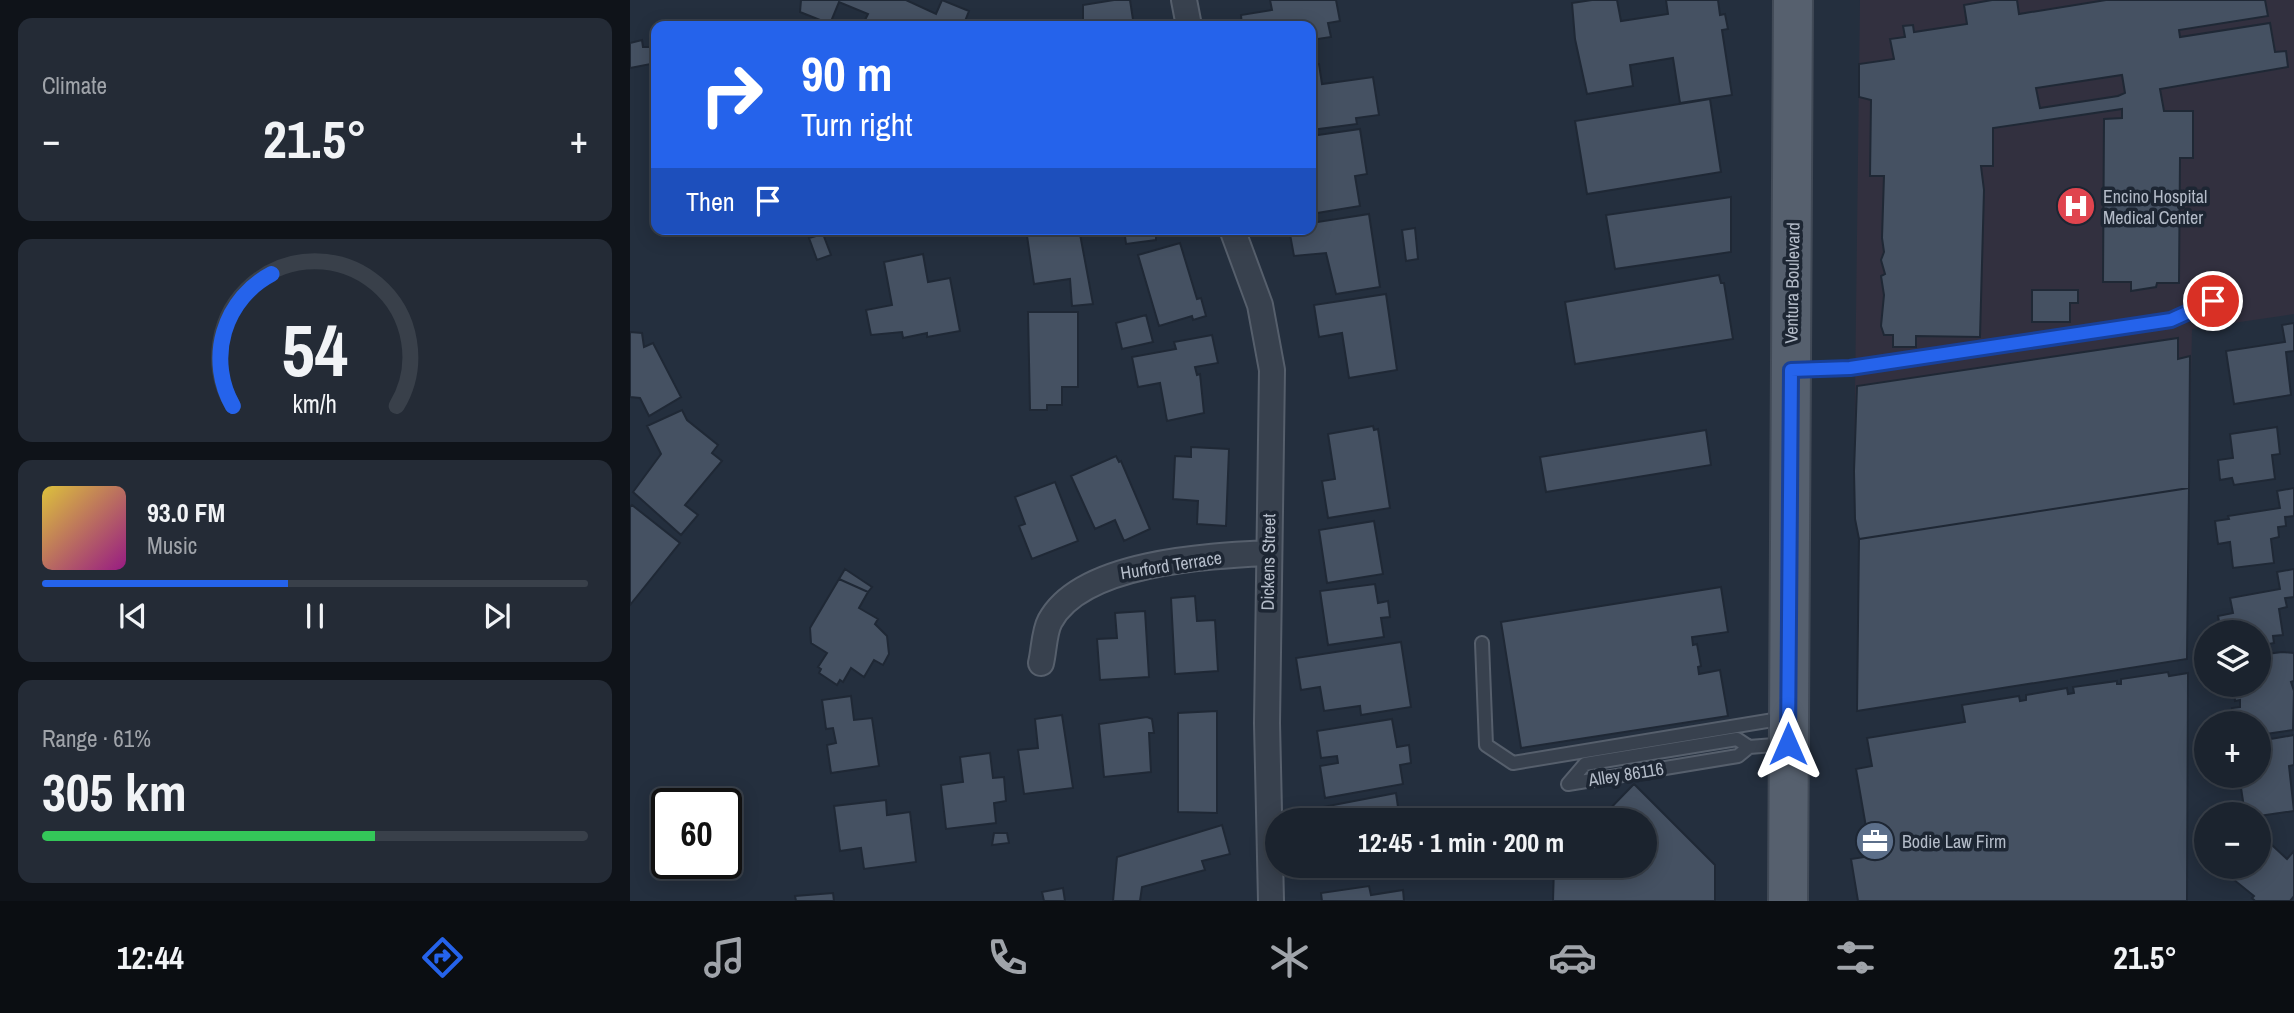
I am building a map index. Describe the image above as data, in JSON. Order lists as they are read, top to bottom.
{
  "streets": {
    "main road": ["Ventura Boulevard"],
    "street": ["Dickens Street", "Hurford Terrace"],
    "lane": ["Alley 86116"]
  },
  "crossings": [
    ["Ventura Boulevard", "Alley 86116"],
    ["Dickens Street", "Hurford Terrace"]
  ],
  "places": {
    "hospital": ["Encino Hospital Medical Center"],
    "office": ["Bodie Law Firm"]
  },
  "page": {
    "tile": [
      "Climate",
      ["Range · 61%", "305 km"]
    ],
    "turn": ["90 m", "Turn right"],
    "heat": ["−", "21.5°", "+"],
    "then": "Then",
    "song": ["93.0 FM", "Music"],
    "map_buttons": ["+", "−"],
    "limit": "60",
    "trip": "12:45 · 1 min · 200 m",
    "tabs": ["12:44", "21.5°"],
    "gauge": ["54", "km/h"]
  }
}
